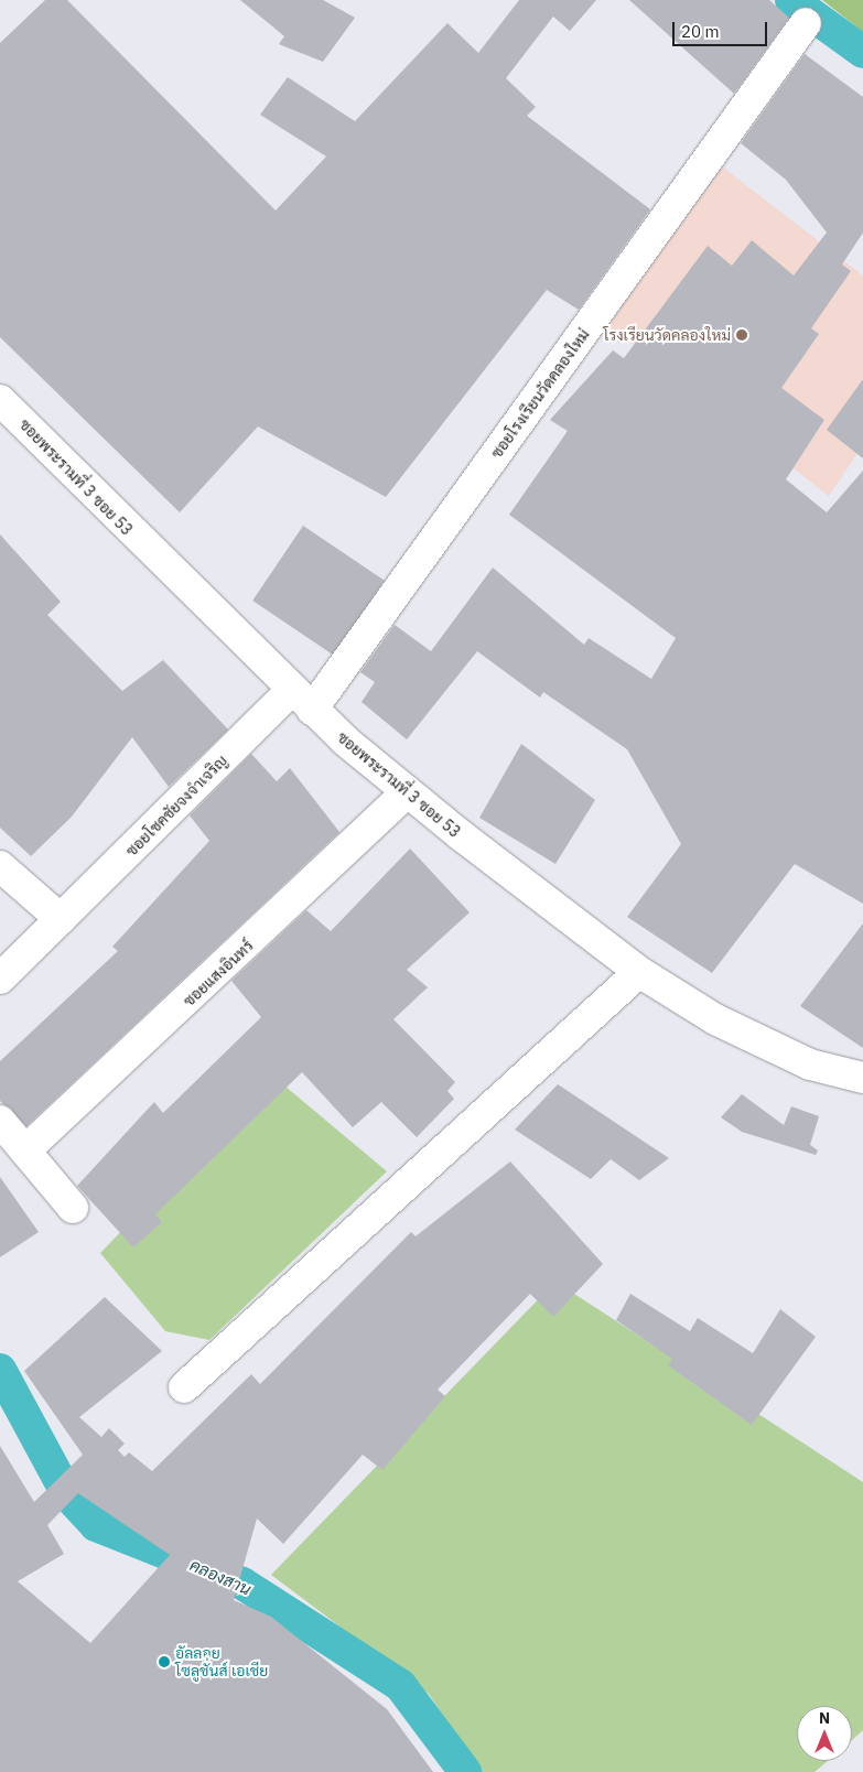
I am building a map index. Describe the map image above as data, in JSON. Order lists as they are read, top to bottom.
{
  "streets": {
    "street": [
      "ซอยโรงเรียนวัดคลองใหม่",
      "ซอยพระรามที่ 3 ซอย 53",
      "ซอยโชคชัยจงจำเจริญ",
      "ซอยแสงอินทร์"
    ]
  },
  "crossings": [
    ["ซอยโรงเรียนวัดคลองใหม่", "ซอยพระรามที่ 3 ซอย 53"],
    ["ซอยโรงเรียนวัดคลองใหม่", "ซอยโชคชัยจงจำเจริญ"],
    ["ซอยพระรามที่ 3 ซอย 53", "ซอยโชคชัยจงจำเจริญ"],
    ["ซอยพระรามที่ 3 ซอย 53", "ซอยแสงอินทร์"]
  ],
  "water": ["คลองสาน"],
  "places": ["โรงเรียนวัดคลองใหม่", "อัลลอย โซลูชั่นส์ เอเชีย"],
  "scale_bar": "20 m",
  "north": "top"
}
